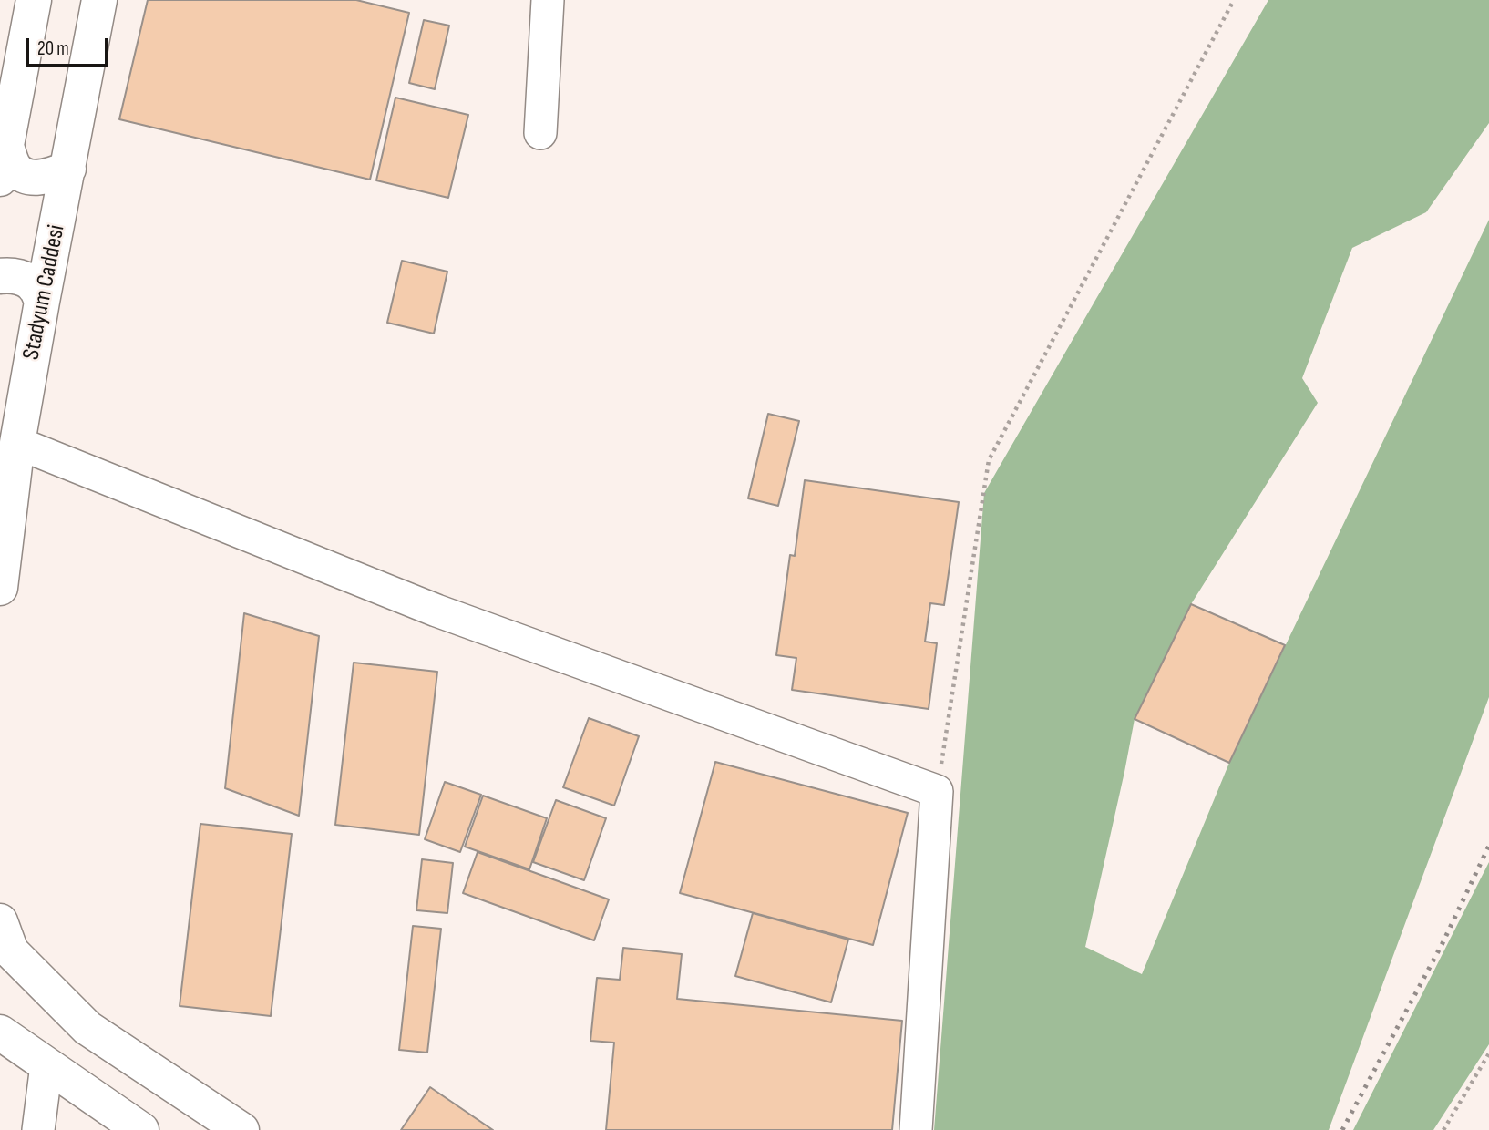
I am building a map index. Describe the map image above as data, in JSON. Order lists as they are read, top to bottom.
{
  "streets": {
    "main road": ["Stadyum Caddesi"]
  },
  "scale_bar": "20 m"
}
